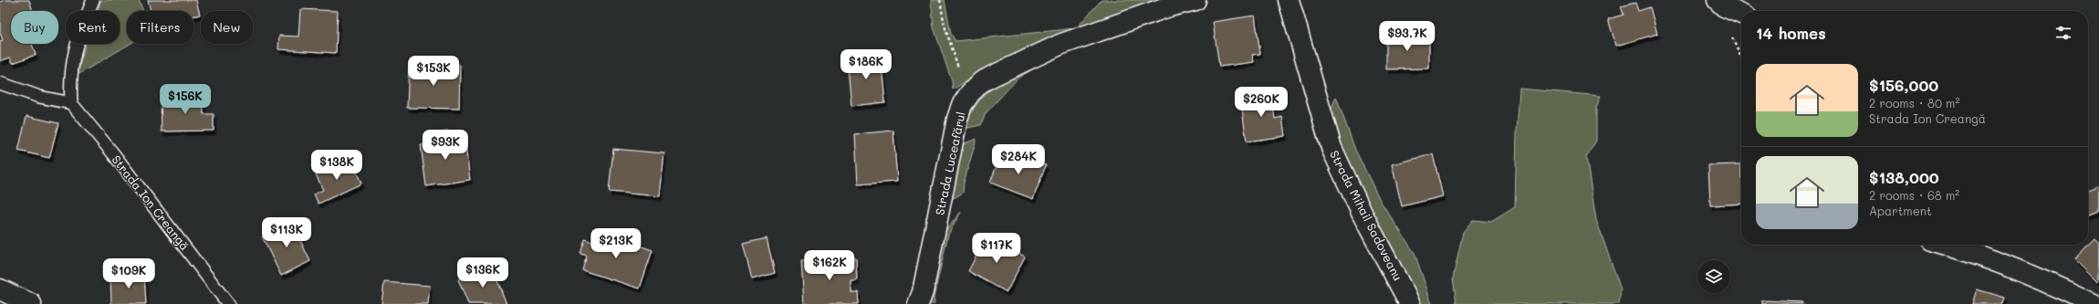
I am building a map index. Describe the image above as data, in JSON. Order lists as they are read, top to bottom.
{
  "streets": {
    "street": ["Strada Luceafărul", "Strada Mihail Sadoveanu"],
    "lane": ["Strada Ion Creangă"]
  },
  "page": {
    "chip": [
      "Buy",
      "Rent",
      "Filters",
      "New"
    ],
    "heading": "14 homes",
    "price": [
      "$93.7K",
      "$186K",
      "$153K",
      "$156K",
      "$260K",
      "$93K",
      "$284K",
      "$138K",
      "$113K",
      "$213K",
      "$117K",
      "$162K",
      "$136K",
      "$109K"
    ],
    "list": [
      {
        "name": "$156,000",
        "note": "2 rooms · 80 m² · Strada Ion Creangă"
      },
      {
        "name": "$138,000",
        "note": "2 rooms · 68 m² · Apartment"
      }
    ]
  }
}
